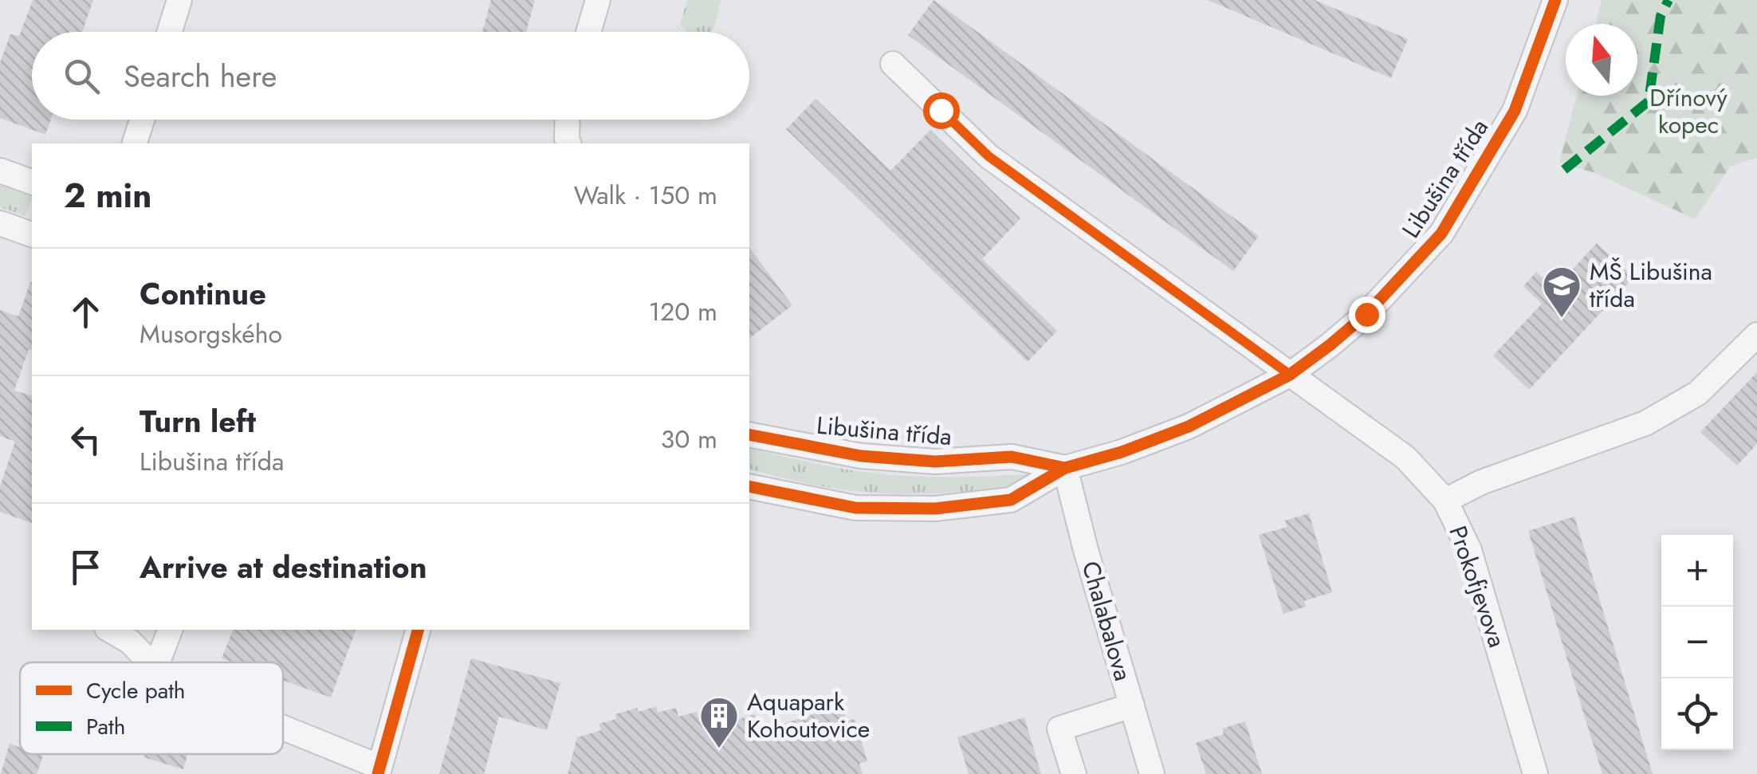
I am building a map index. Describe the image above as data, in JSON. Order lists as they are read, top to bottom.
{
  "streets": {
    "street": ["Libušina třída", "Prokofjevova", "Chalabalova"]
  },
  "crossings": [
    ["Libušina třída", "Prokofjevova"],
    ["Libušina třída", "Chalabalova"]
  ],
  "parks": ["Dřínový kopec"],
  "places": {
    "school or university": ["MŠ Libušina třída"],
    "building": ["Aquapark Kohoutovice"]
  },
  "legend": ["Cycle path", "Path"],
  "north": "top",
  "page": {
    "search": "Search here",
    "heading": ["2 min", "Walk · 150 m"],
    "list": [
      ["Continue", "Musorgského", "120 m"],
      ["Turn left", "Libušina třída", "30 m"],
      "Arrive at destination"
    ],
    "map_buttons": ["+", "−"]
  }
}
